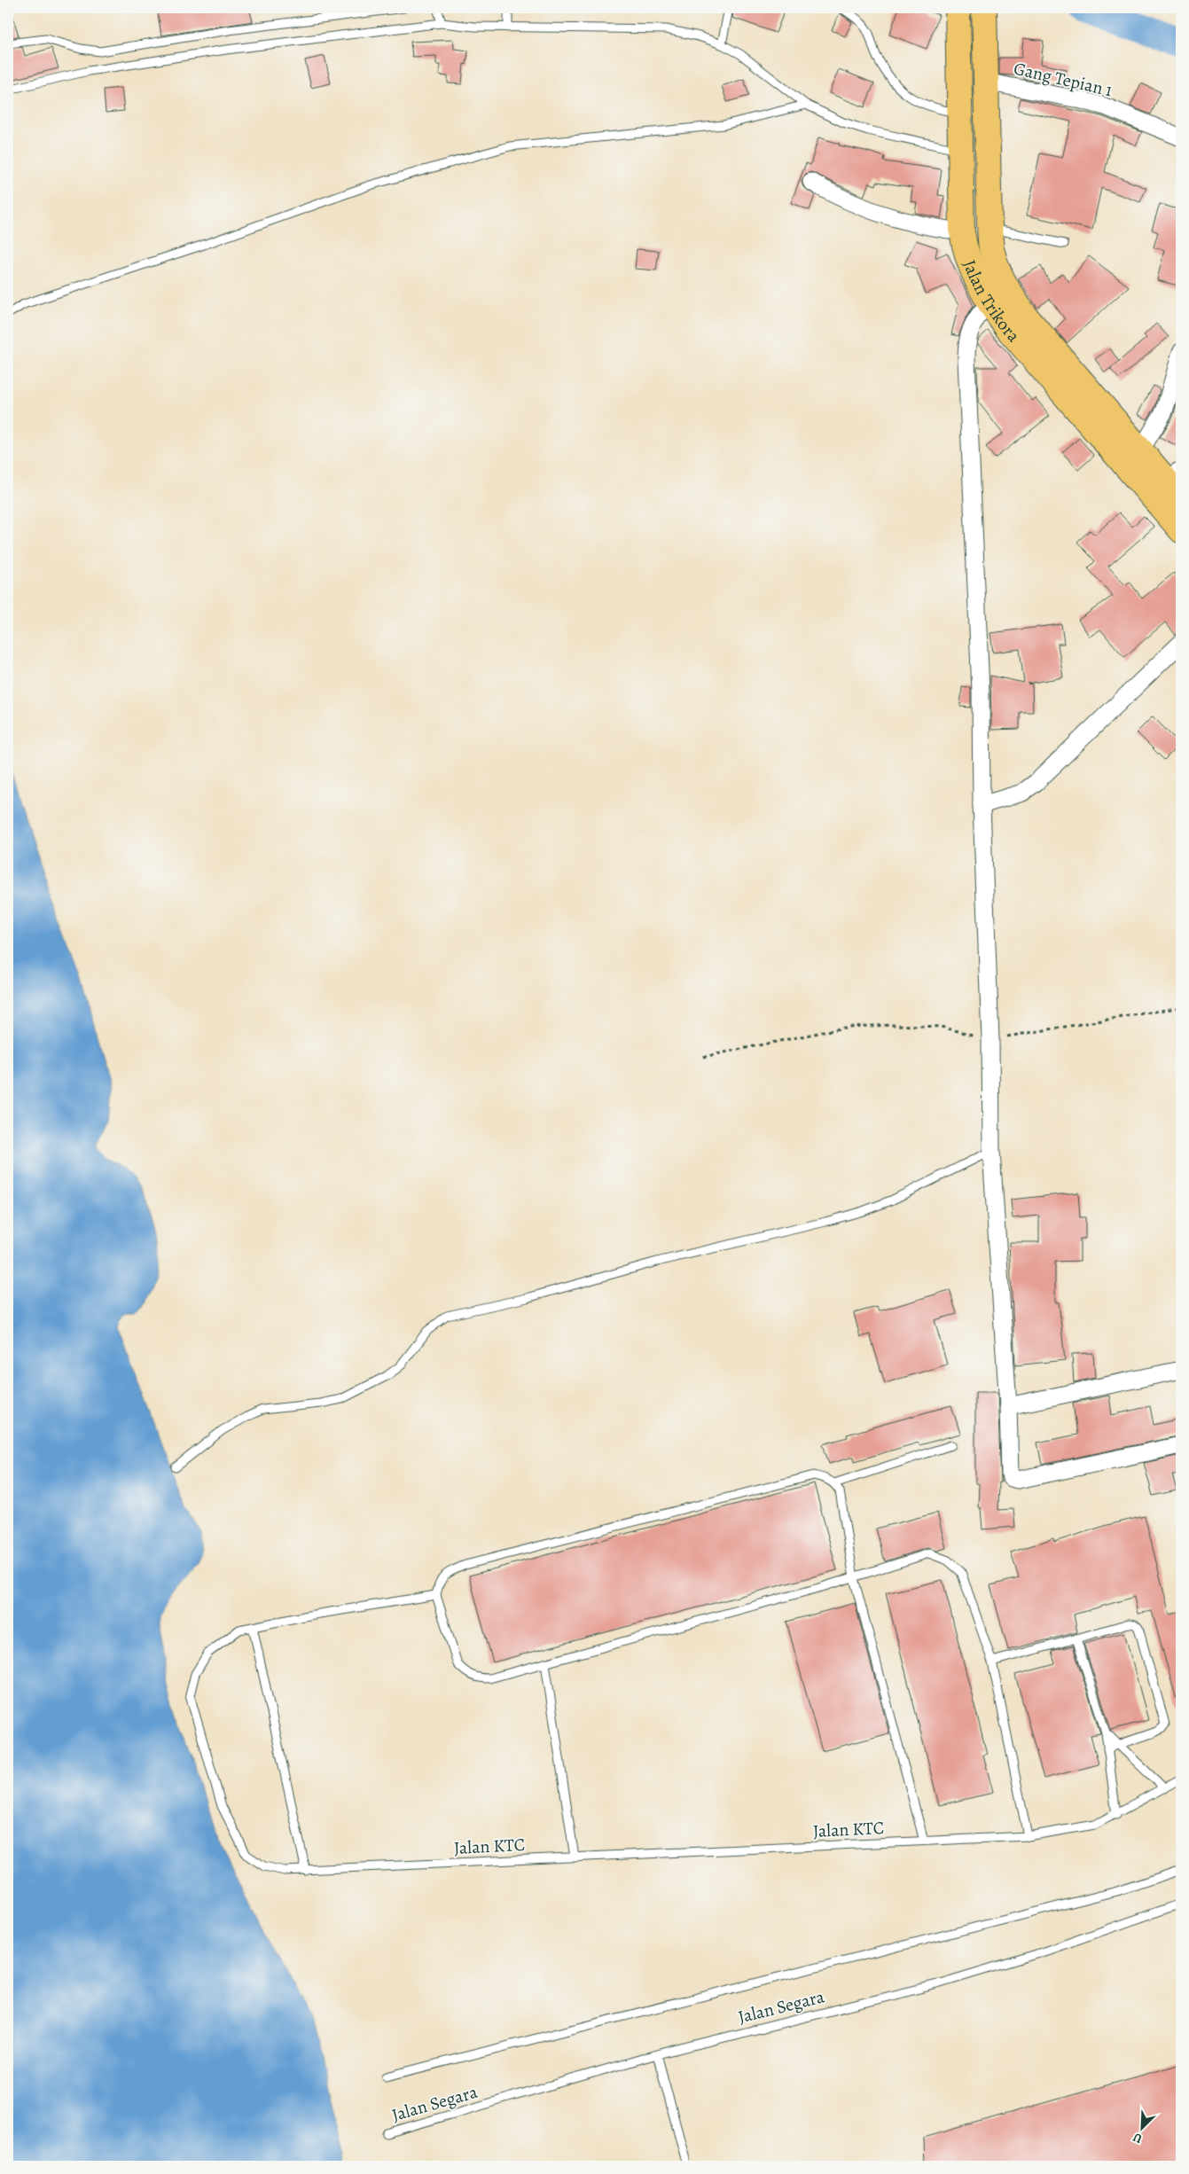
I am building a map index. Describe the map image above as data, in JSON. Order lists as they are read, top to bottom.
{
  "streets": {
    "main road": ["Jalan Trikora"],
    "street": ["Gang Tepian 1"],
    "lane": ["Jalan KTC", "Jalan Segara"]
  },
  "crossings": [
    ["Gang Tepian 1", "Jalan Trikora"]
  ],
  "north": "bottom left"
}
